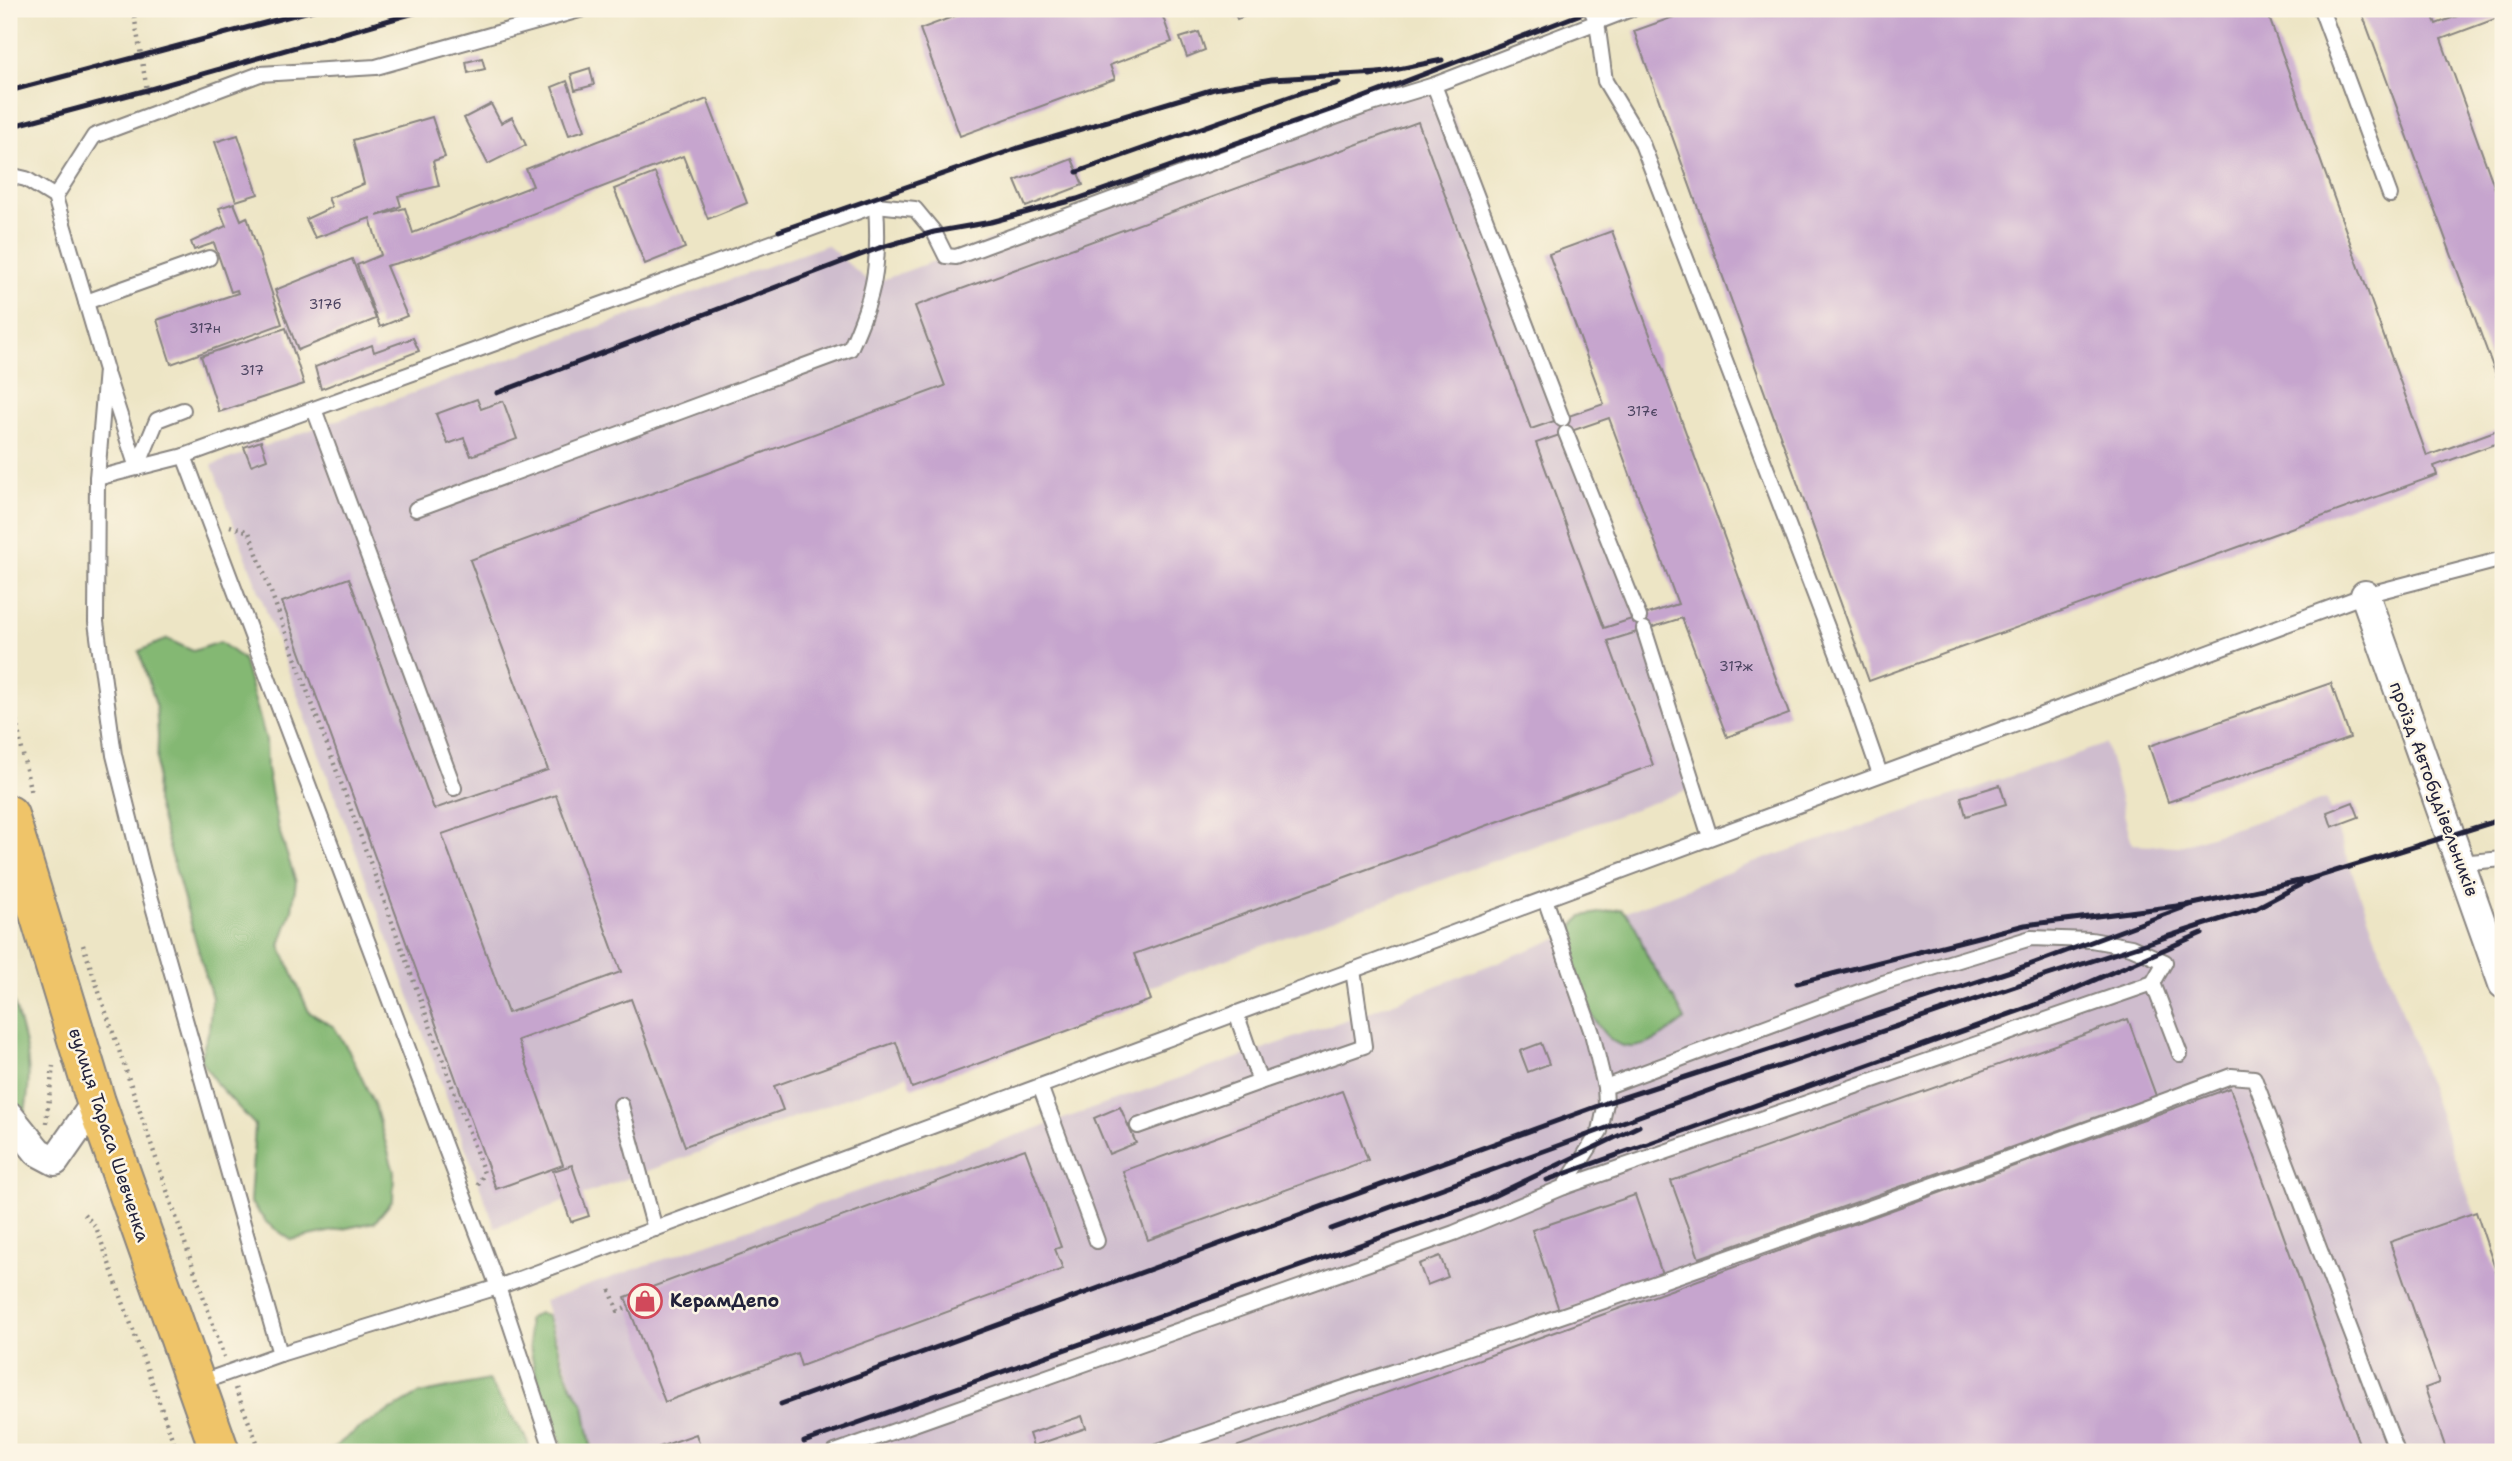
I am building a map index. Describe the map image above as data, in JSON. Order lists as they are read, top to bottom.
{
  "streets": {
    "main road": ["вулиця Тараса Шевченка"],
    "street": ["проїзд Автобудівельників"]
  },
  "places": {
    "shop": ["КерамДепо"]
  },
  "house_numbers": [
    "317б",
    "317н",
    "317",
    "317є",
    "317ж"
  ]
}
